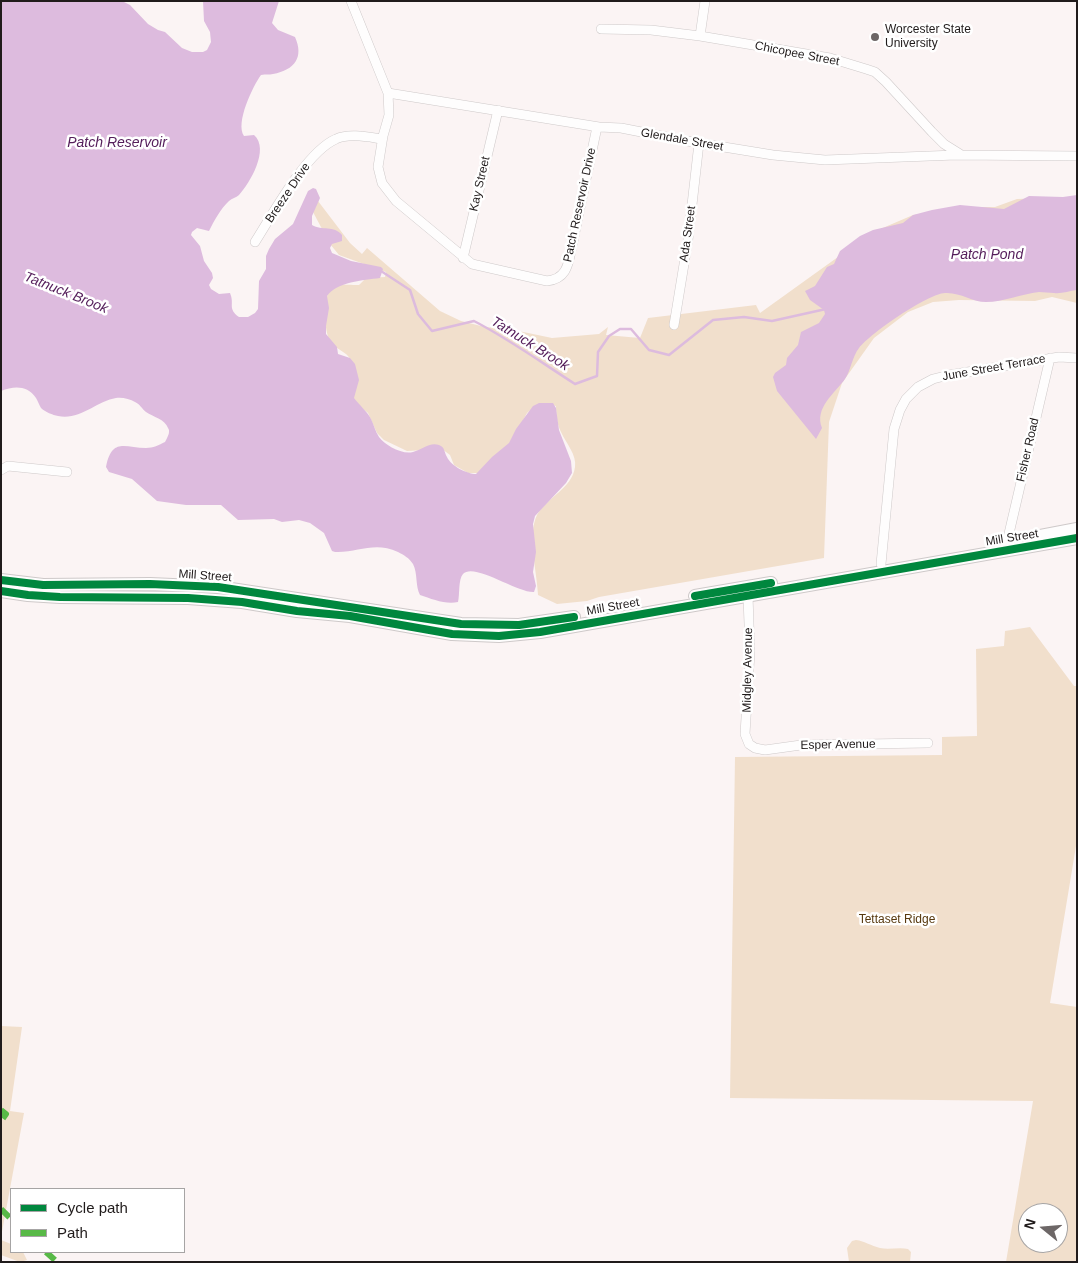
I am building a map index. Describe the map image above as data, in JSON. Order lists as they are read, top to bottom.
{
  "streets": {
    "main road": ["Mill Street"],
    "street": [
      "Chicopee Street",
      "Glendale Street",
      "Kay Street",
      "Breeze Drive",
      "Patch Reservoir Drive",
      "Ada Street",
      "June Street Terrace",
      "Fisher Road",
      "Midgley Avenue",
      "Esper Avenue"
    ]
  },
  "crossings": [
    ["Chicopee Street", "Glendale Street"],
    ["Glendale Street", "Kay Street"],
    ["Glendale Street", "Patch Reservoir Drive"],
    ["Glendale Street", "Ada Street"],
    ["Kay Street", "Patch Reservoir Drive"],
    ["Breeze Drive", "Patch Reservoir Drive"],
    ["June Street Terrace", "Fisher Road"],
    ["June Street Terrace", "Mill Street"],
    ["Fisher Road", "Mill Street"],
    ["Mill Street", "Midgley Avenue"],
    ["Midgley Avenue", "Esper Avenue"]
  ],
  "water": ["Patch Reservoir", "Patch Pond", "Tatnuck Brook"],
  "parks": ["Tettaset Ridge"],
  "places": ["Worcester State University"],
  "legend": ["Cycle path", "Path"],
  "north": "left"
}
